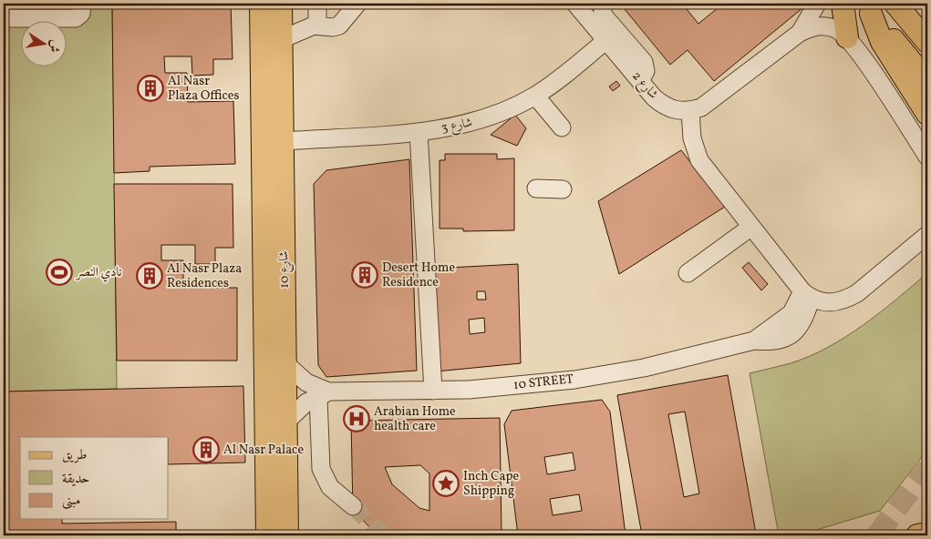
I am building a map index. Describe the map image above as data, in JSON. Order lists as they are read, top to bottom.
{
  "streets": {
    "main road": ["شارع 10"],
    "street": ["شارع 2", "شارع 3", "10 STREET"]
  },
  "crossings": [
    ["شارع 2", "شارع 3"],
    ["شارع 3", "شارع 10"]
  ],
  "places": {
    "building": [
      "Al Nasr Plaza Offices",
      "Desert Home Residence",
      "Al Nasr Plaza Residences",
      "Al Nasr Palace"
    ],
    "sports": ["نادي النصر"],
    "hospital": ["Arabian Home health care"],
    "place": ["Inch Cape Shipping"]
  },
  "legend": ["طريق", "حديقة", "مبنى"],
  "north": "right"
}
